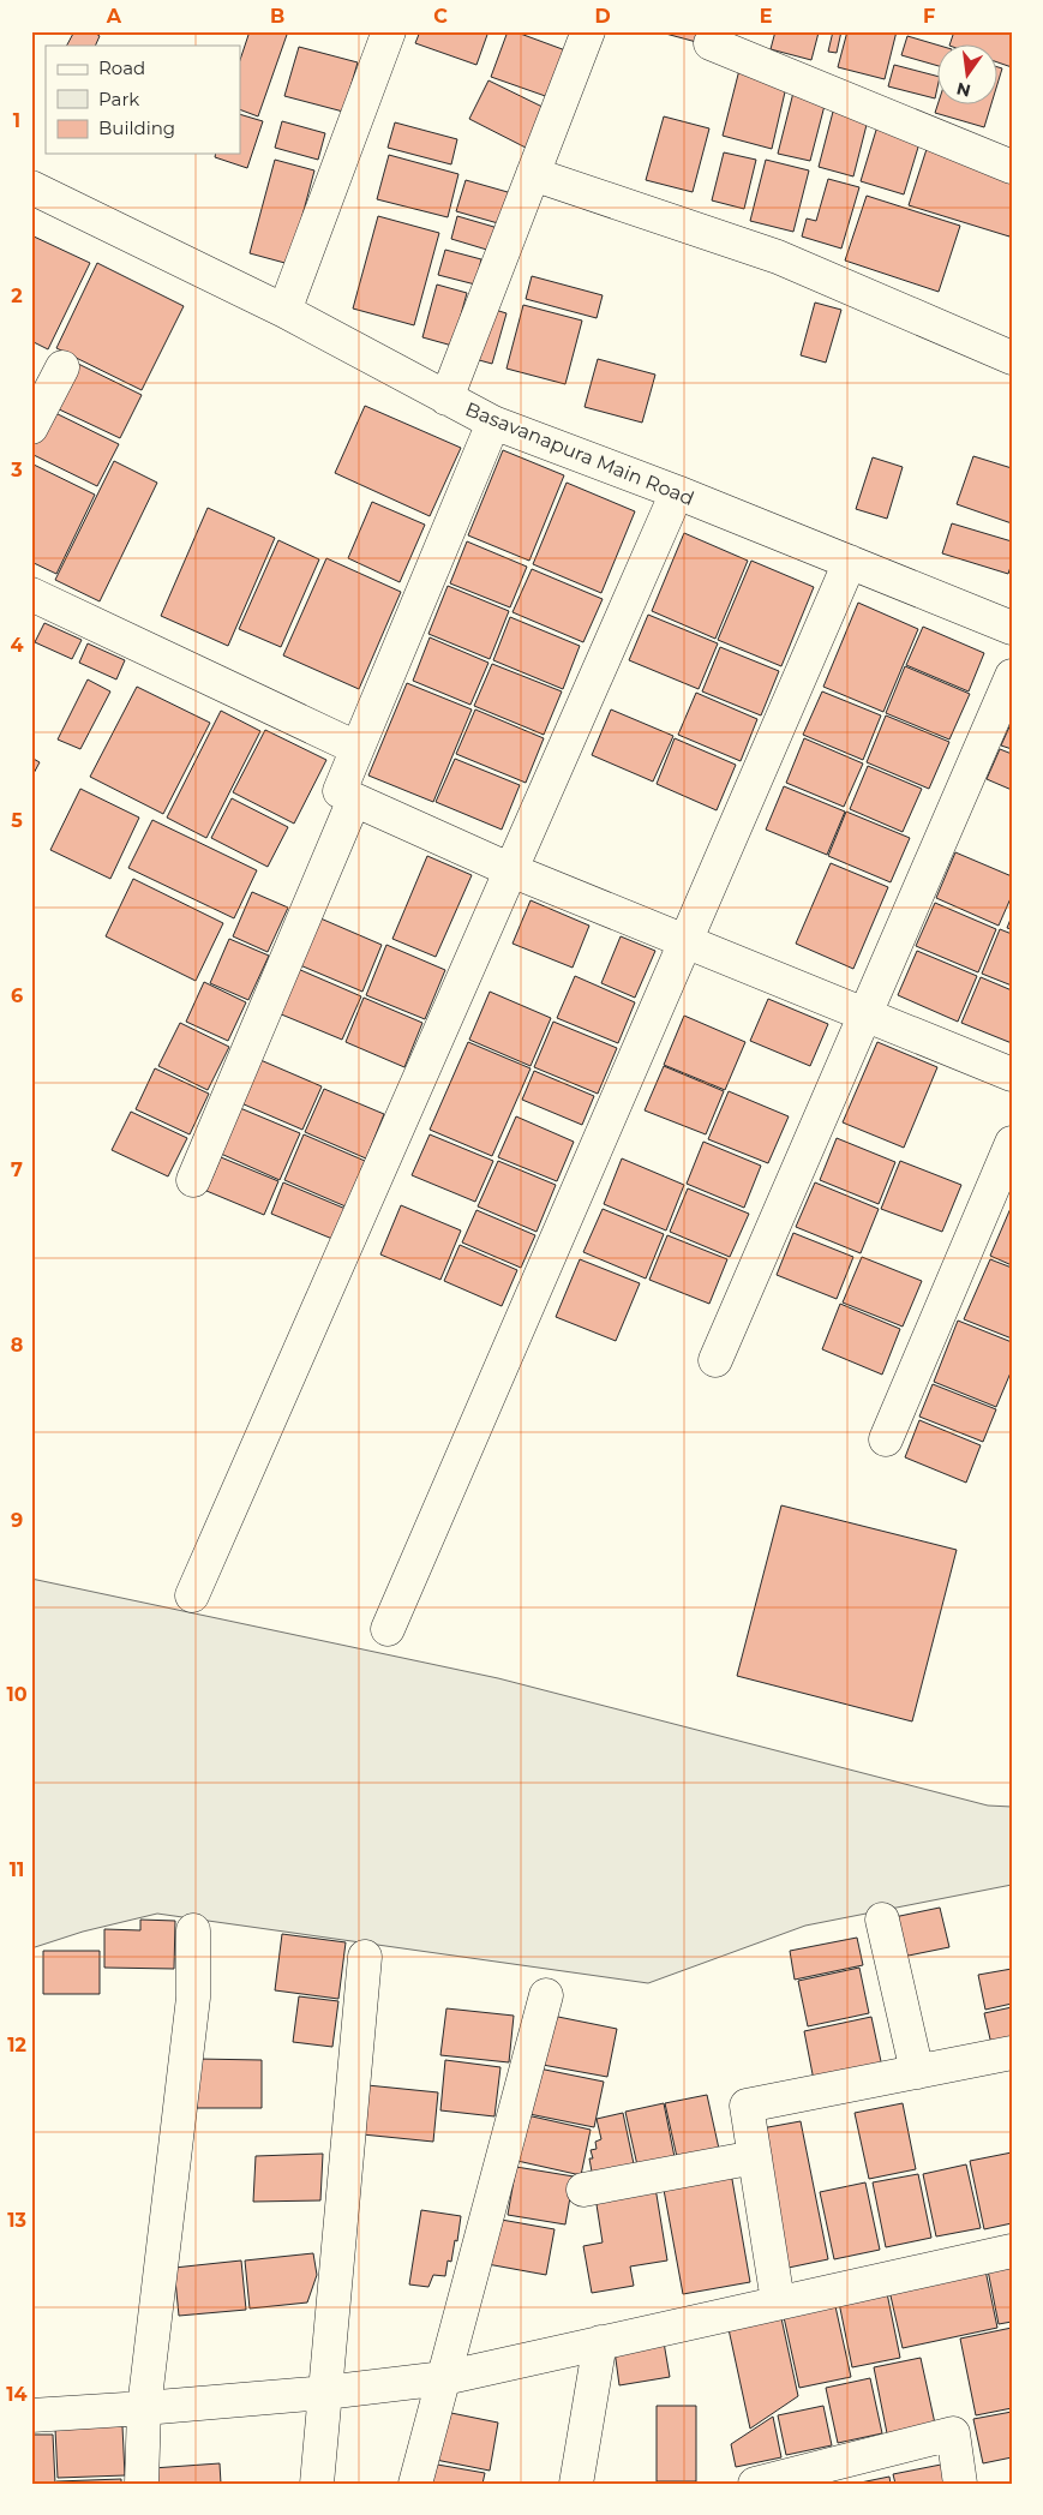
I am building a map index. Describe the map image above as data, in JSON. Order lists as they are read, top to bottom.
{
  "streets": {
    "street": ["Basavanapura Main Road"]
  },
  "legend": ["Road", "Park", "Building"],
  "north": "bottom",
  "grid": {
    "columns": [
      "A",
      "B",
      "C",
      "D",
      "E",
      "F"
    ],
    "rows": [
      "1",
      "2",
      "3",
      "4",
      "5",
      "6",
      "7",
      "8",
      "9",
      "10",
      "11",
      "12",
      "13",
      "14"
    ]
  }
}
